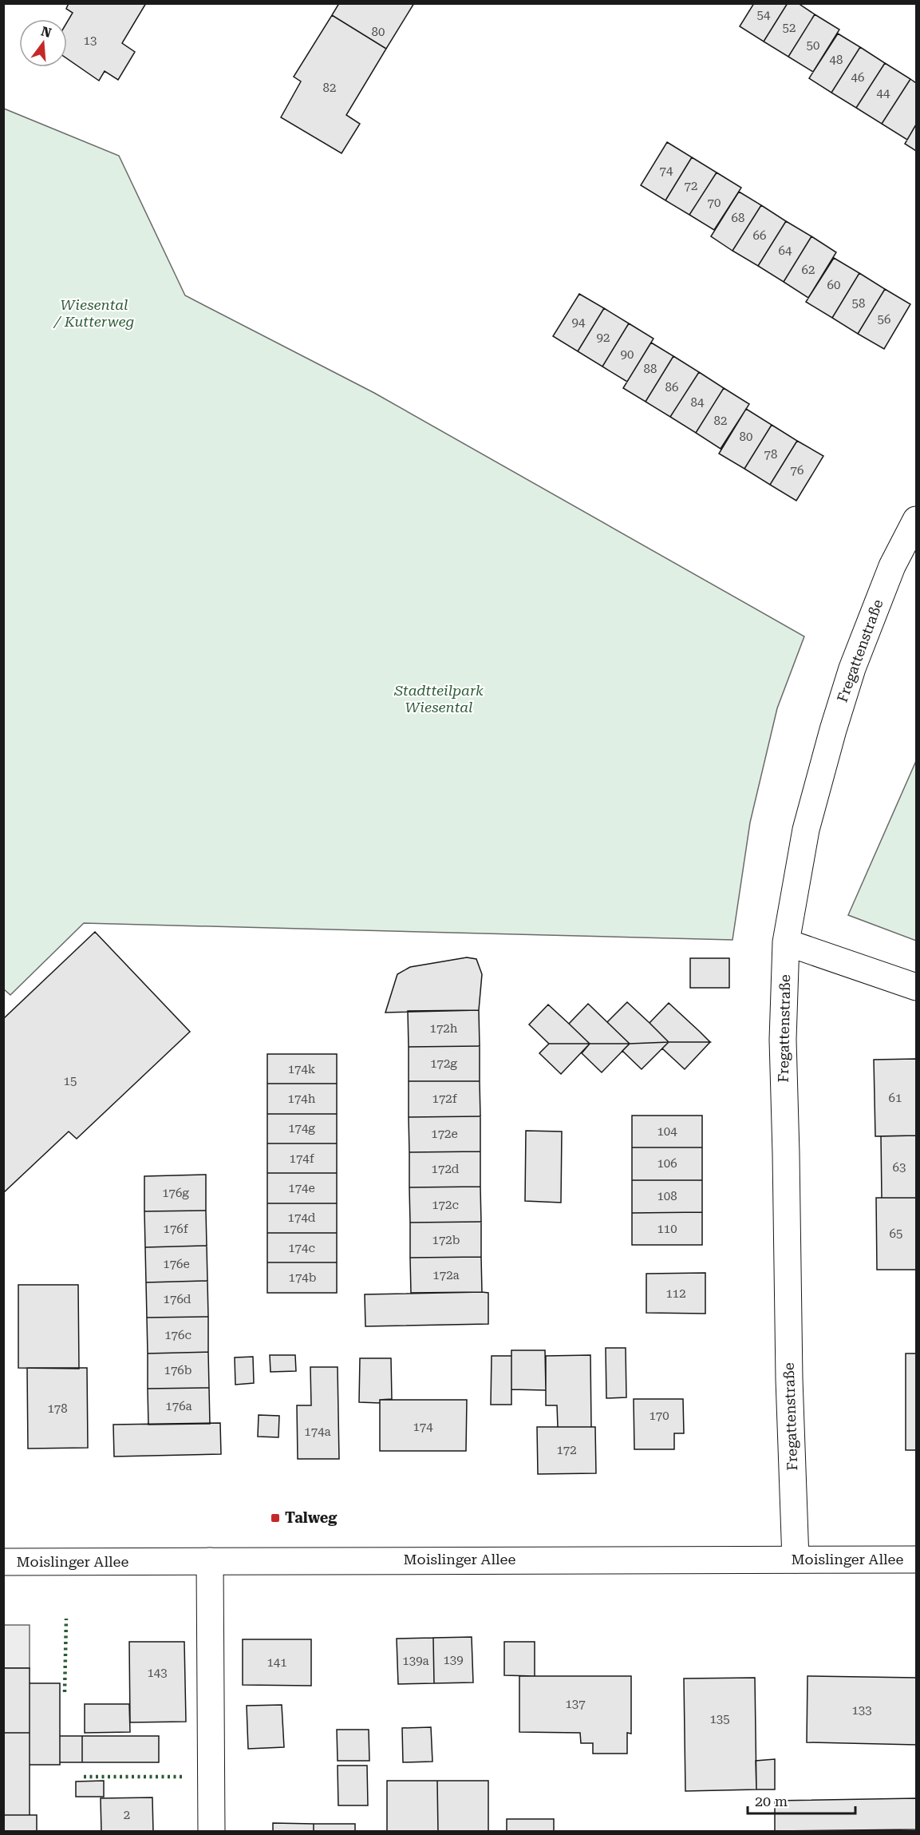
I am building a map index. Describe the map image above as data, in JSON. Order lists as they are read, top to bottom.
{
  "streets": {
    "street": ["Fregattenstraße", "Moislinger Allee"]
  },
  "crossings": [
    ["Fregattenstraße", "Moislinger Allee"]
  ],
  "parks": ["Wiesental / Kutterweg", "Stadtteilpark Wiesental"],
  "places": {
    "transit": ["Talweg"]
  },
  "house_numbers": [
    "54",
    "52",
    "80",
    "13",
    "50",
    "48",
    "46",
    "82",
    "44",
    "74",
    "72",
    "70",
    "68",
    "66",
    "64",
    "62",
    "60",
    "58",
    "56",
    "94",
    "92",
    "90",
    "88",
    "86",
    "84",
    "82",
    "80",
    "78",
    "76",
    "172h",
    "172g",
    "174k",
    "15",
    "61",
    "174h",
    "172f",
    "174g",
    "104",
    "172e",
    "174f",
    "106",
    "63",
    "172d",
    "174e",
    "176g",
    "108",
    "172c",
    "174d",
    "176f",
    "110",
    "65",
    "172b",
    "174c",
    "176e",
    "172a",
    "174b",
    "112",
    "176d",
    "176c",
    "176b",
    "176a",
    "178",
    "170",
    "174",
    "174a",
    "172",
    "139",
    "139a",
    "141",
    "143",
    "137",
    "133",
    "135",
    "2"
  ],
  "scale_bar": "20 m",
  "north": "top"
}
